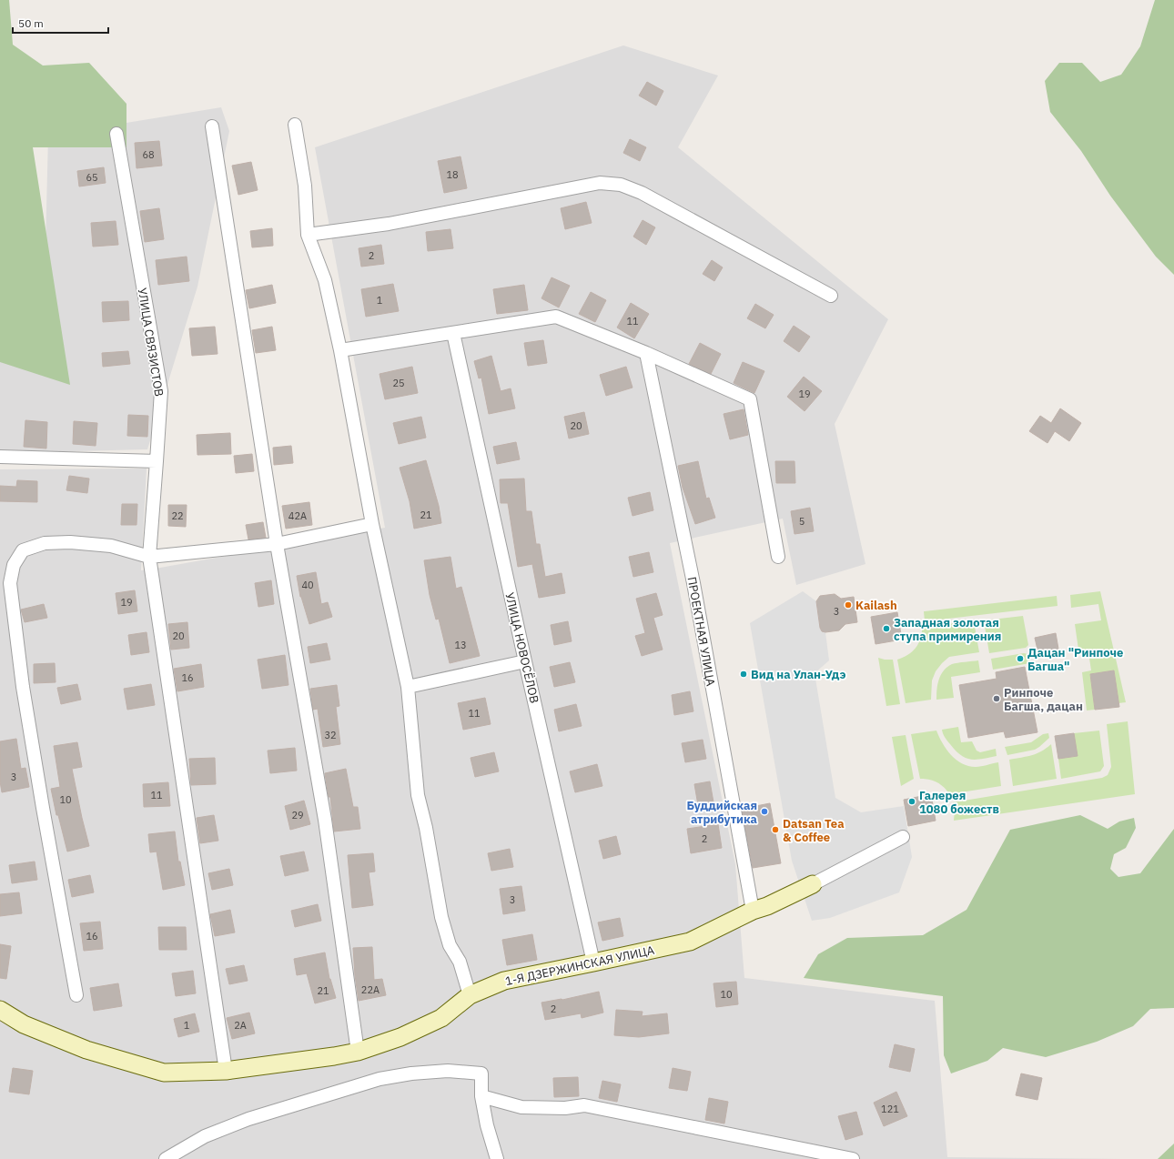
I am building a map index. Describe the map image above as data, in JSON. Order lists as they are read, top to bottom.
{
  "streets": {
    "street": [
      "УЛИЦА СВЯЗИСТОВ",
      "ПРОЕКТНАЯ УЛИЦА",
      "УЛИЦА НОВОСЁЛОВ",
      "1-Я ДЗЕРЖИНСКАЯ УЛИЦА"
    ]
  },
  "crossings": [
    ["УЛИЦА СВЯЗИСТОВ", "1-Я ДЗЕРЖИНСКАЯ УЛИЦА"],
    ["ПРОЕКТНАЯ УЛИЦА", "1-Я ДЗЕРЖИНСКАЯ УЛИЦА"],
    ["УЛИЦА НОВОСЁЛОВ", "1-Я ДЗЕРЖИНСКАЯ УЛИЦА"]
  ],
  "places": [
    "Kailash",
    "Западная золотая ступа примирения",
    "Дацан \"Ринпоче Багша\"",
    "Вид на Улан-Удэ",
    "Ринпоче Багша, дацан",
    "Галерея 1080 божеств",
    "Буддийская атрибутика",
    "Datsan Tea & Coffee"
  ],
  "house_numbers": [
    "68",
    "18",
    "65",
    "2",
    "1",
    "11",
    "25",
    "19",
    "20",
    "21",
    "22",
    "42А",
    "5",
    "40",
    "19",
    "3",
    "20",
    "13",
    "16",
    "11",
    "32",
    "3",
    "11",
    "10",
    "29",
    "2",
    "3",
    "16",
    "22А",
    "21",
    "10",
    "2",
    "1",
    "2А",
    "121"
  ],
  "scale_bar": "50 m"
}
